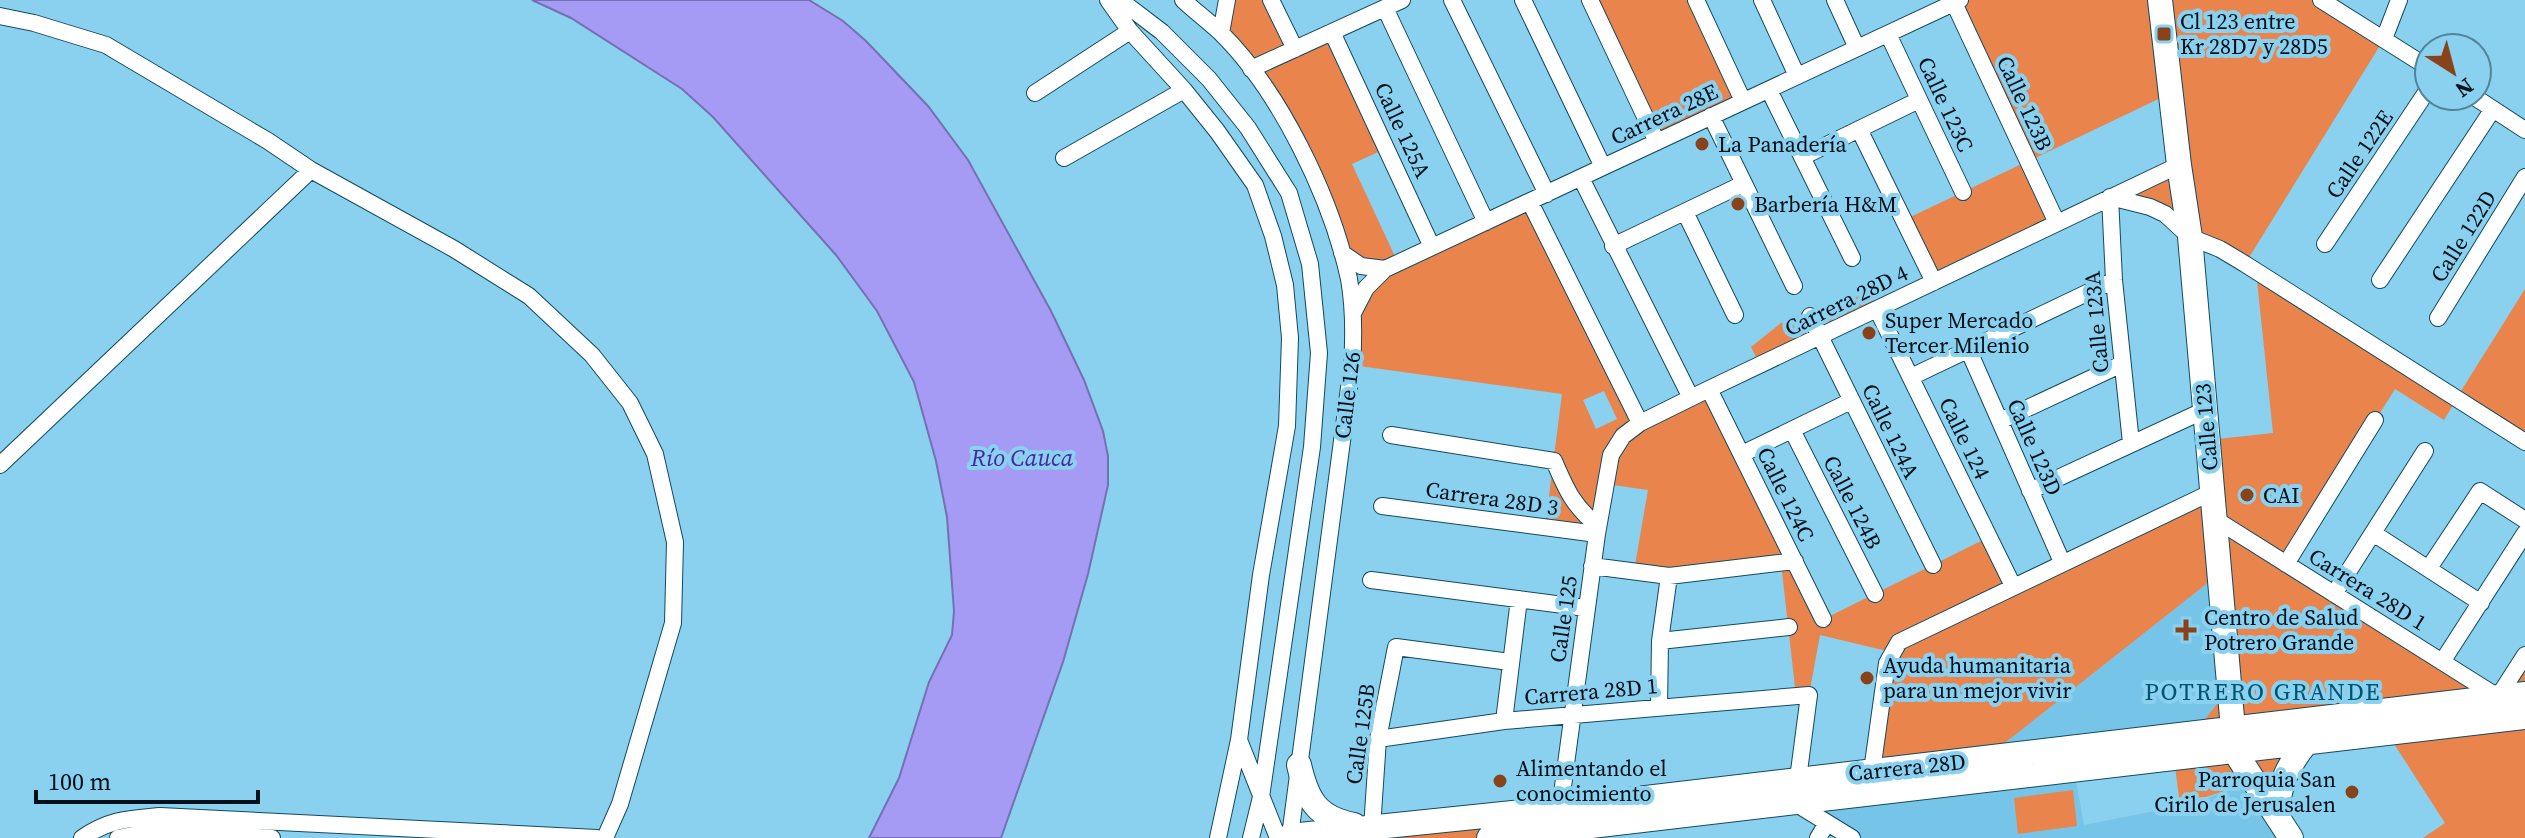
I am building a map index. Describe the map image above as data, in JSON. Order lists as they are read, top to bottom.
{
  "streets": {
    "street": [
      "Calle 123B",
      "Calle 123C",
      "Carrera 28E",
      "Calle 125A",
      "Calle 122E",
      "Calle 122D",
      "Carrera 28D 4",
      "Calle 123A",
      "Calle 126",
      "Calle 123",
      "Calle 124A",
      "Calle 124",
      "Calle 123D",
      "Calle 124C",
      "Carrera 28D 3",
      "Calle 124B",
      "Carrera 28D 1",
      "Calle 125",
      "Calle 125B",
      "Carrera 28D"
    ]
  },
  "crossings": [
    ["Calle 123B", "Carrera 28E"],
    ["Calle 123B", "Carrera 28D 4"],
    ["Calle 123C", "Carrera 28E"],
    ["Carrera 28E", "Calle 125A"],
    ["Carrera 28E", "Calle 126"],
    ["Carrera 28D 4", "Calle 123A"],
    ["Carrera 28D 4", "Calle 123"],
    ["Carrera 28D 4", "Calle 124A"],
    ["Carrera 28D 4", "Calle 124"],
    ["Carrera 28D 4", "Calle 124C"],
    ["Carrera 28D 4", "Calle 125"],
    ["Calle 126", "Carrera 28D"],
    ["Calle 123", "Carrera 28D 1"],
    ["Calle 123", "Carrera 28D"],
    ["Carrera 28D 3", "Calle 125"],
    ["Carrera 28D 1", "Calle 125"],
    ["Carrera 28D 1", "Calle 125B"],
    ["Carrera 28D 1", "Carrera 28D"],
    ["Calle 125", "Carrera 28D"],
    ["Calle 125B", "Carrera 28D"]
  ],
  "districts": ["POTRERO GRANDE"],
  "water": ["Río Cauca"],
  "places": {
    "transit": ["Cl 123 entre Kr 28D7 y 28D5"],
    "other": [
      "La Panadería",
      "Barbería H&M",
      "Super Mercado Tercer Milenio",
      "CAI",
      "Ayuda humanitaria para un mejor vivir",
      "Alimentando el conocimiento",
      "Parroquia San Cirilo de Jerusalen"
    ],
    "health": ["Centro de Salud Potrero Grande"]
  },
  "scale_bar": "100 m",
  "north": "bottom right"
}
